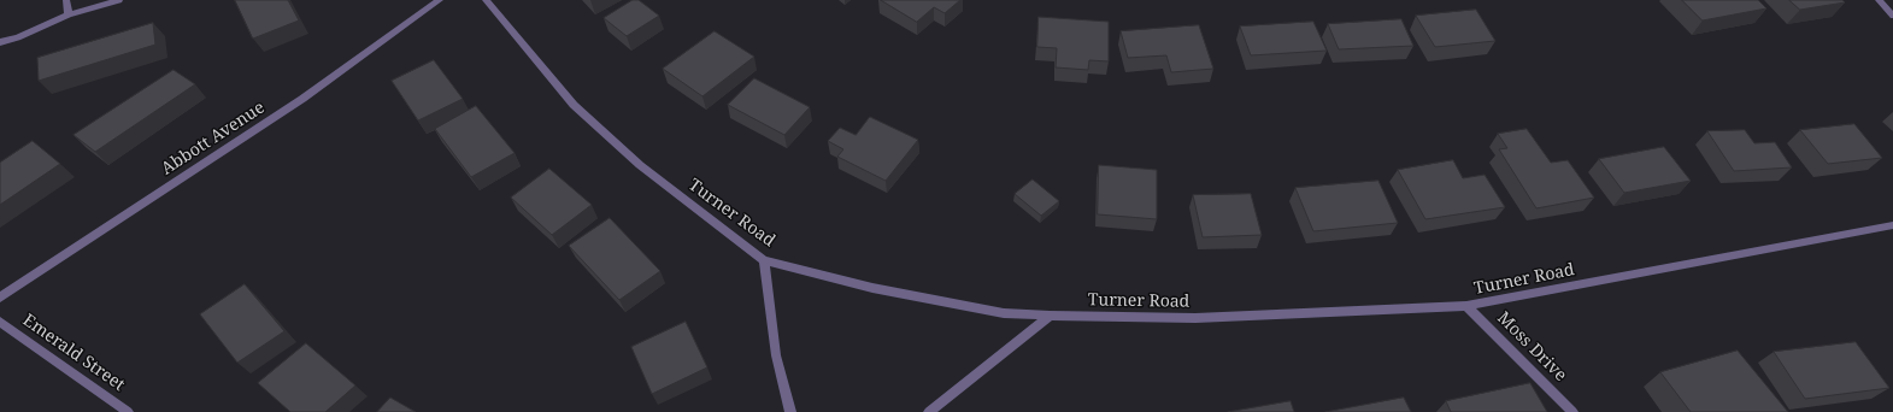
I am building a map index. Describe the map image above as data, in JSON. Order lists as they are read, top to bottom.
{
  "streets": {
    "street": [
      "Abbott Avenue",
      "Turner Road",
      "Moss Drive",
      "Emerald Street"
    ]
  },
  "crossings": [
    ["Turner Road", "Moss Drive"]
  ]
}
